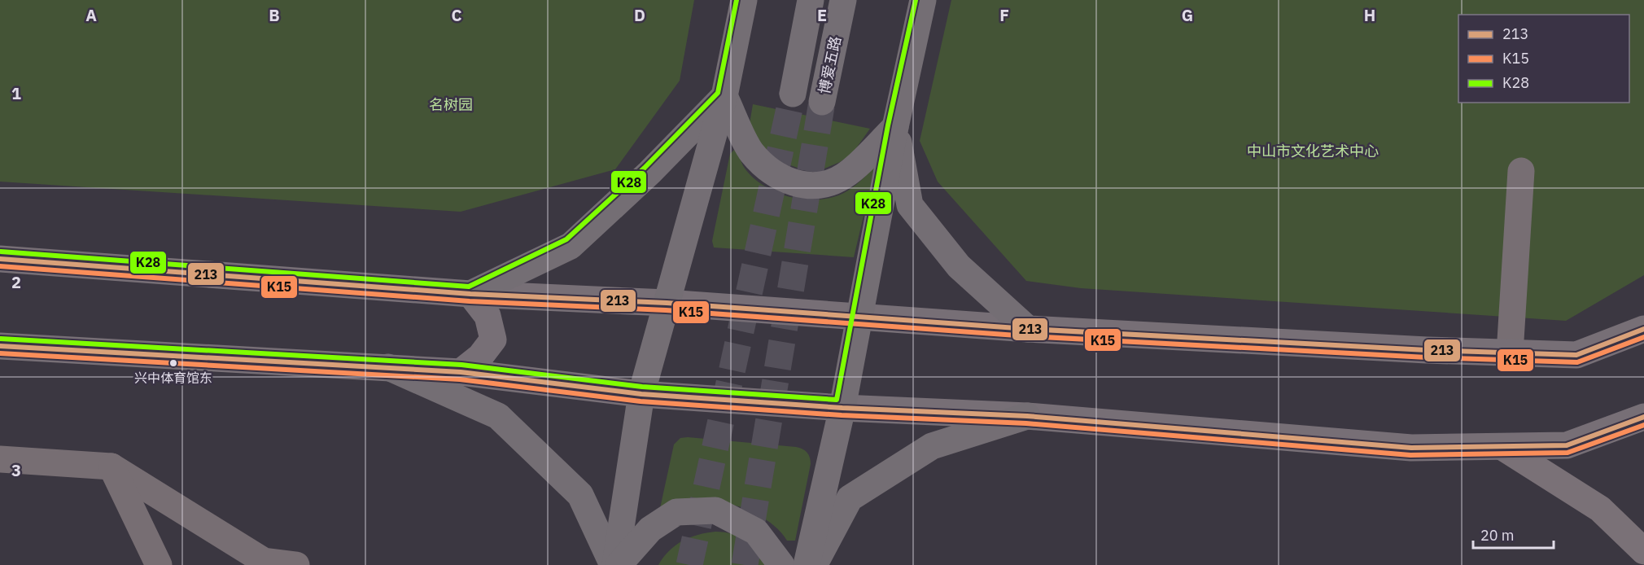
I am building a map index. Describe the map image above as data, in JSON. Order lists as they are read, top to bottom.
{
  "streets": {
    "highway": ["博爱五路"]
  },
  "parks": ["名树园", "中山市文化艺术中心"],
  "places": ["兴中体育馆东"],
  "lines": ["transit line K28", "transit line 213", "transit line K15"],
  "legend": ["213", "K15", "K28"],
  "scale_bar": "20 m",
  "grid": {
    "columns": [
      "A",
      "B",
      "C",
      "D",
      "E",
      "F",
      "G",
      "H"
    ],
    "rows": ["1", "2", "3"]
  }
}
